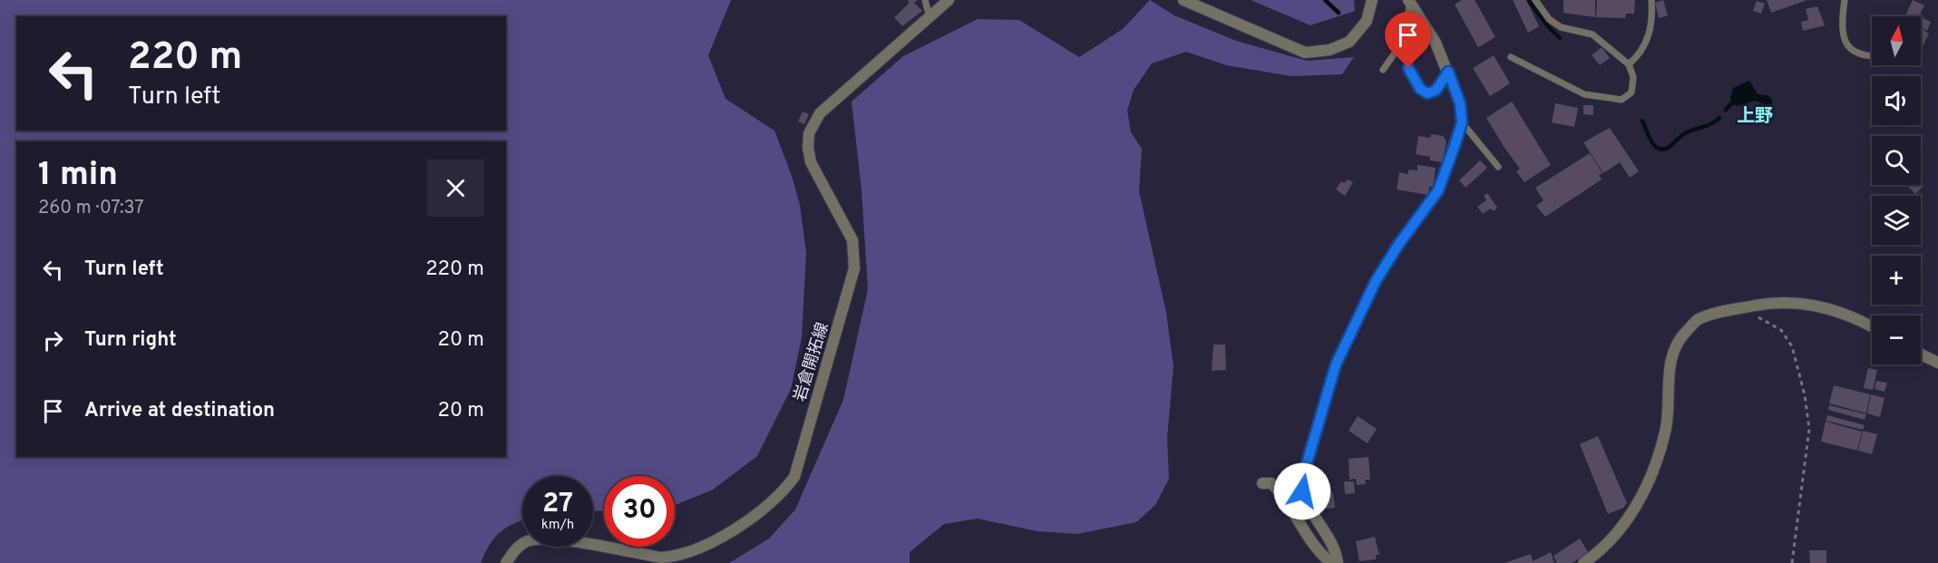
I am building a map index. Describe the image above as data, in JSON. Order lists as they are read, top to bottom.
{
  "streets": {
    "street": ["岩倉開拓線"]
  },
  "districts": ["上野"],
  "north": "top",
  "page": {
    "map_buttons": ["+", "−"],
    "turn": ["220 m", "Turn left"],
    "heading": ["1 min", "260 m · 07:37"],
    "list": [
      {
        "name": "Turn left",
        "value": "220 m"
      },
      {
        "name": "Turn right",
        "value": "20 m"
      },
      {
        "name": "Arrive at destination",
        "value": "20 m"
      }
    ],
    "speed": "27 km/h",
    "limit": "30"
  }
}
